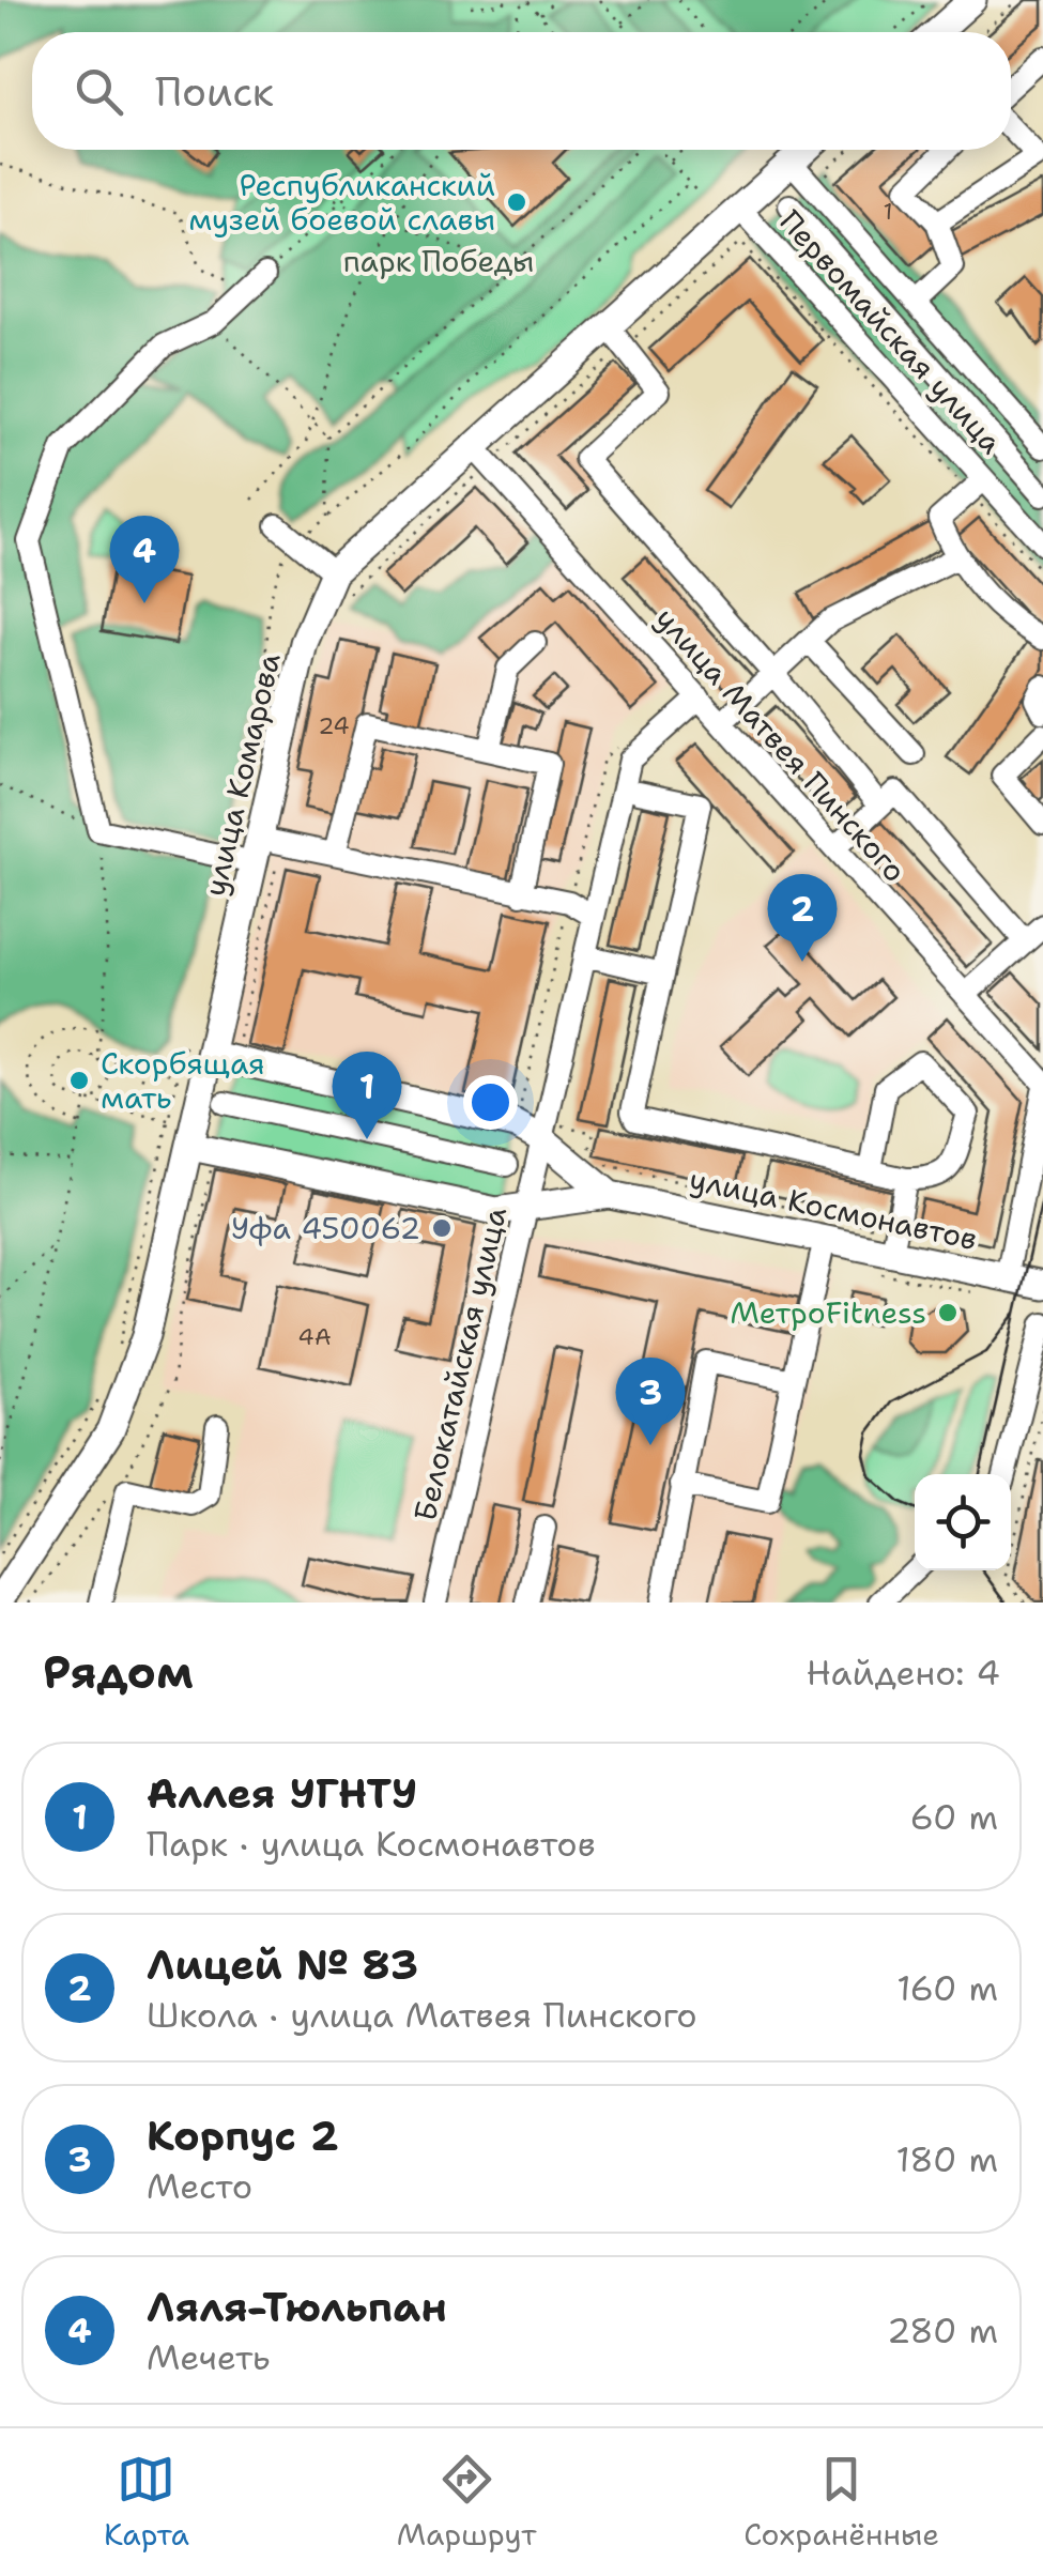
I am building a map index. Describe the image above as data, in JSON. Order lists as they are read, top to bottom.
{
  "streets": {
    "main road": ["улица Комарова", "улица Космонавтов"],
    "street": ["Первомайская улица", "улица Матвея Пинского", "Белокатайская улица"]
  },
  "crossings": [
    ["Первомайская улица", "улица Комарова"],
    ["улица Матвея Пинского", "улица Комарова"],
    ["улица Матвея Пинского", "Белокатайская улица"],
    ["улица Комарова", "улица Космонавтов"],
    ["улица Космонавтов", "Белокатайская улица"]
  ],
  "parks": ["парк Победы"],
  "places": [
    "Республиканский музей боевой славы",
    "Скорбящая мать",
    "Уфа 450062",
    "МетроFitness"
  ],
  "house_numbers": ["1", "24", "4А"],
  "page": {
    "search": "Поиск",
    "pins": [
      "4",
      "2",
      "1",
      "3"
    ],
    "heading": ["Рядом", "Найдено: 4"],
    "list": [
      {
        "mark": "1",
        "name": "Аллея УГНТУ",
        "note": "Парк · улица Космонавтов",
        "value": "60 m"
      },
      {
        "mark": "2",
        "name": "Лицей № 83",
        "note": "Школа · улица Матвея Пинского",
        "value": "160 m"
      },
      {
        "mark": "3",
        "name": "Корпус 2",
        "note": "Место",
        "value": "180 m"
      },
      {
        "mark": "4",
        "name": "Ляля-Тюльпан",
        "note": "Мечеть",
        "value": "280 m"
      }
    ],
    "nav": ["Карта", "Маршрут", "Сохранённые"]
  }
}
